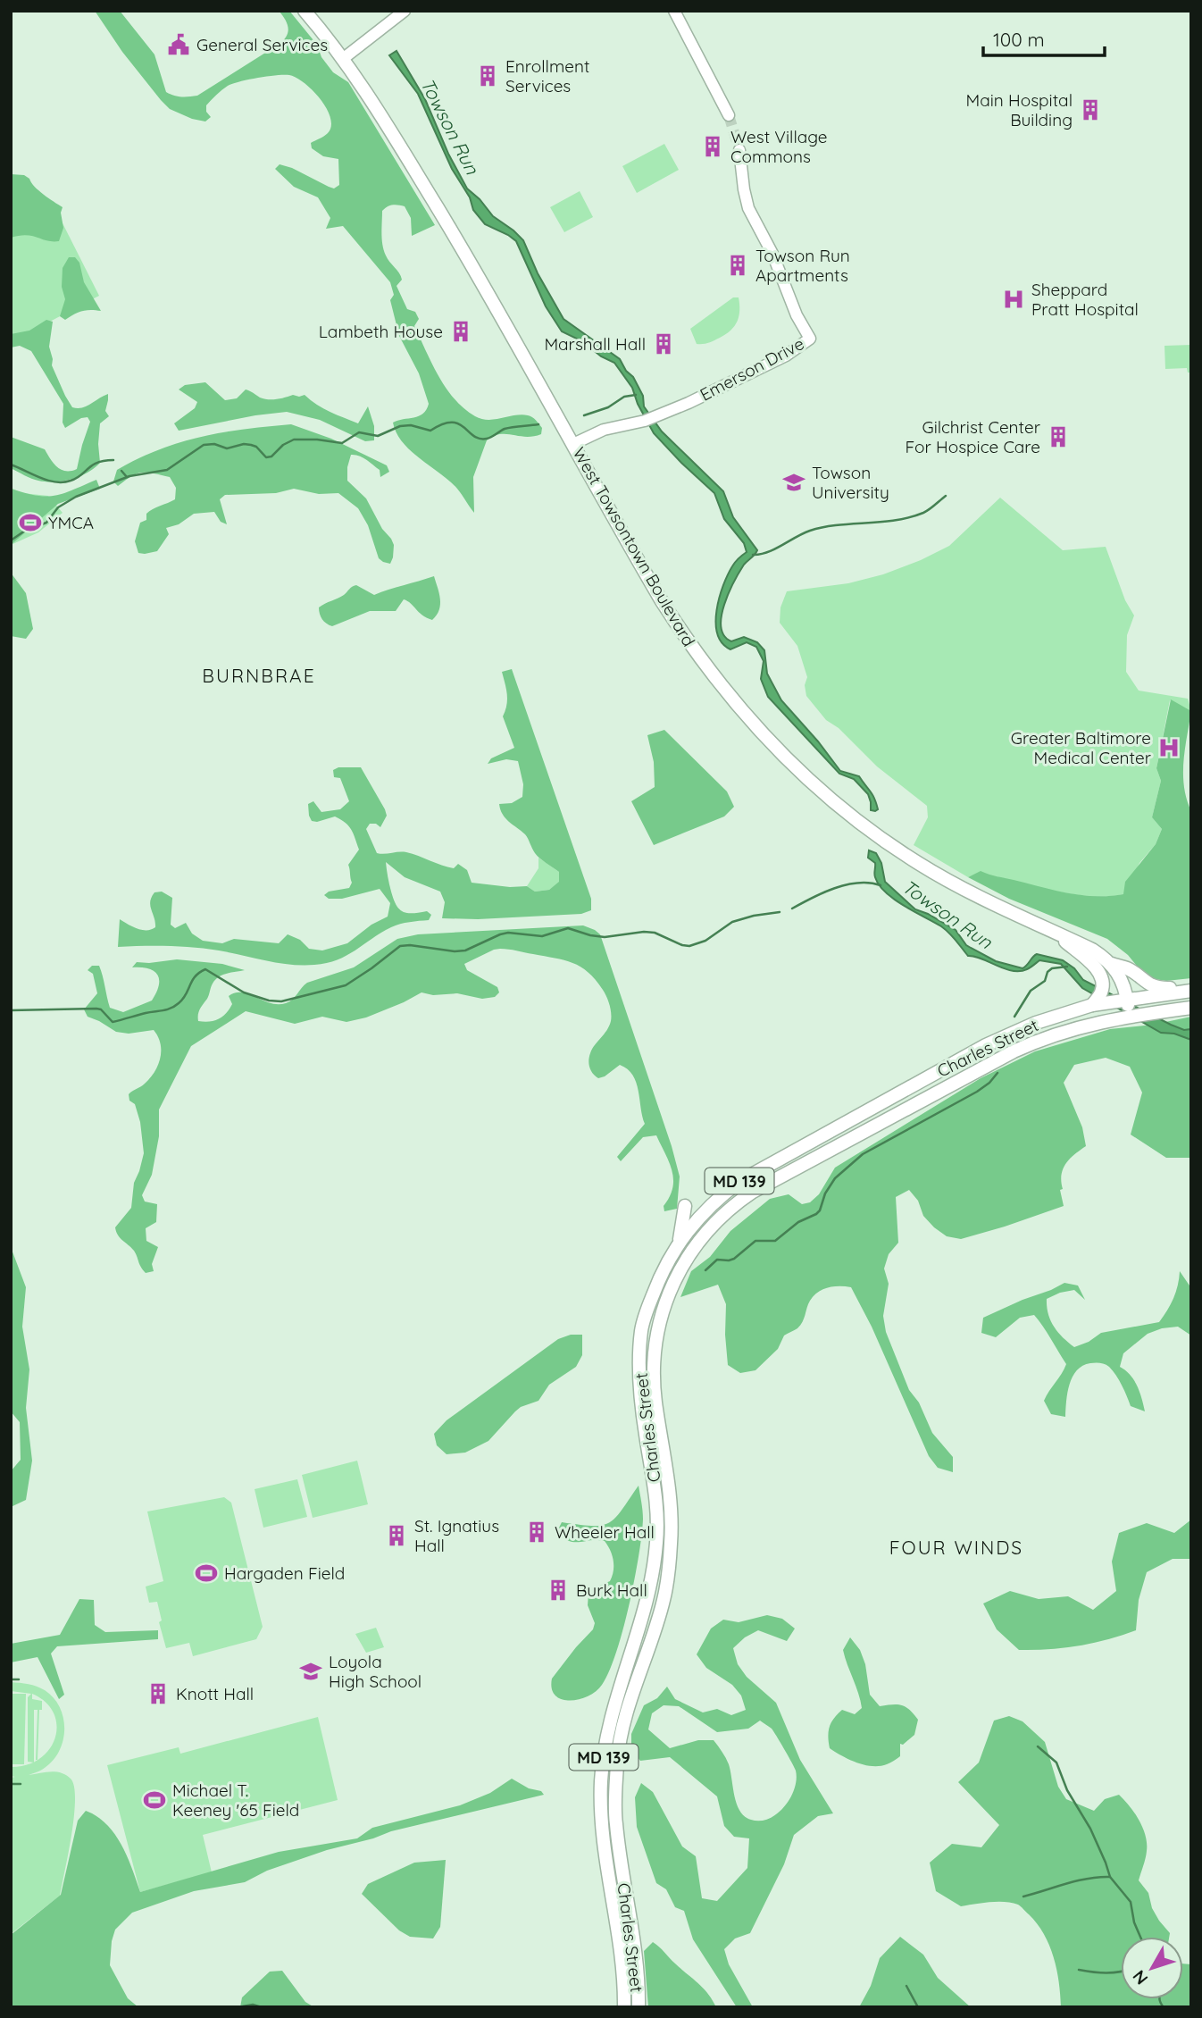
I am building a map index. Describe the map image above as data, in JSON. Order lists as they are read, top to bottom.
{
  "streets": {
    "main road": ["West Towsontown Boulevard", "Charles Street", "MD 139"],
    "street": ["Emerson Drive"]
  },
  "crossings": [
    ["Emerson Drive", "West Towsontown Boulevard"],
    ["West Towsontown Boulevard", "Charles Street"]
  ],
  "districts": ["BURNBRAE", "FOUR WINDS"],
  "water": ["Towson Run"],
  "places": {
    "public building": ["General Services"],
    "building": [
      "Enrollment Services",
      "Main Hospital Building",
      "West Village Commons",
      "Towson Run Apartments",
      "Lambeth House",
      "Marshall Hall",
      "Gilchrist Center For Hospice Care",
      "Wheeler Hall",
      "St. Ignatius Hall",
      "Burk Hall",
      "Knott Hall"
    ],
    "hospital": ["Sheppard Pratt Hospital", "Greater Baltimore Medical Center"],
    "school or university": ["Towson University", "Loyola High School"],
    "sports": ["YMCA", "Hargaden Field", "Michael T. Keeney '65 Field"]
  },
  "scale_bar": "100 m",
  "north": "bottom left"
}
